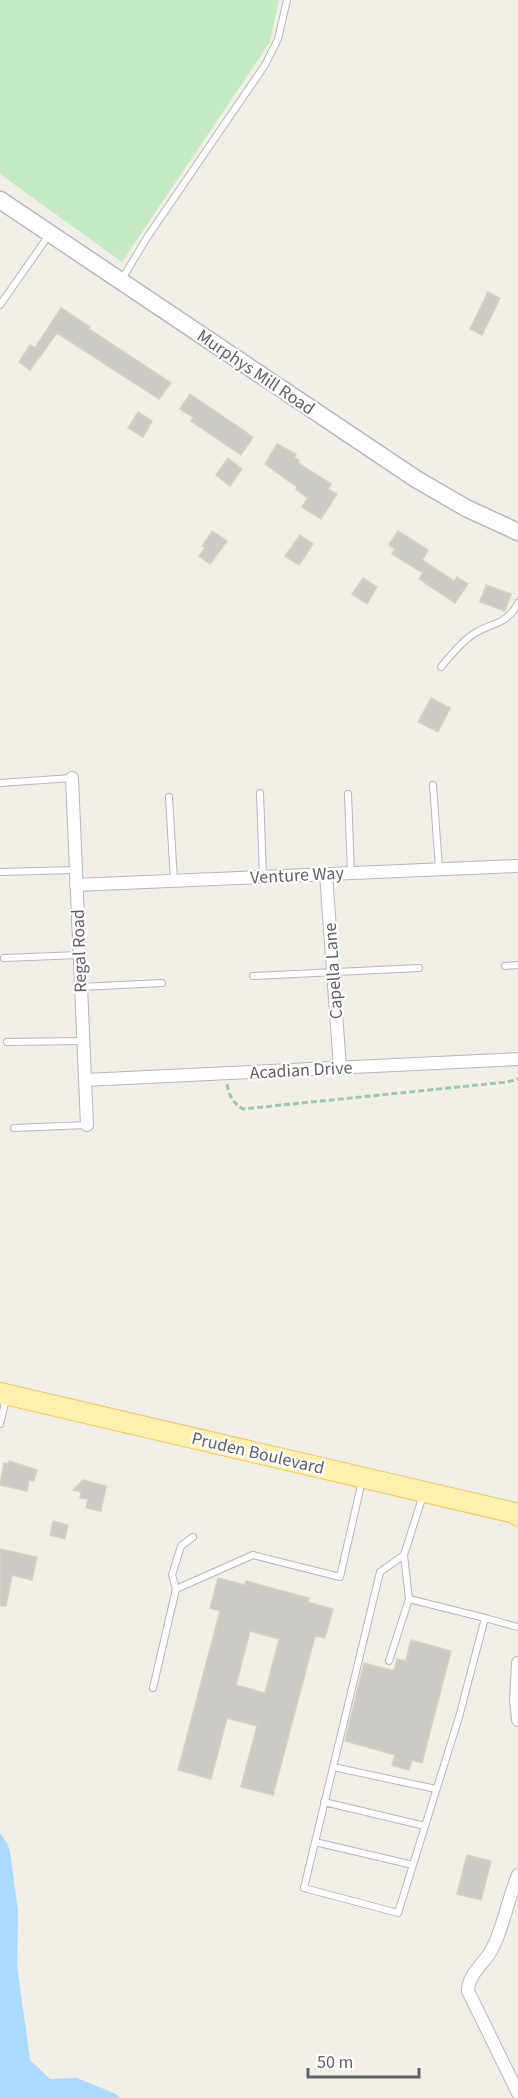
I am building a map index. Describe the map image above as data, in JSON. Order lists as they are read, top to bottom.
{
  "streets": {
    "main road": ["Pruden Boulevard"],
    "street": [
      "Murphys Mill Road",
      "Venture Way",
      "Regal Road",
      "Capella Lane",
      "Acadian Drive"
    ]
  },
  "crossings": [
    ["Venture Way", "Regal Road"],
    ["Venture Way", "Capella Lane"],
    ["Regal Road", "Acadian Drive"],
    ["Capella Lane", "Acadian Drive"]
  ],
  "scale_bar": "50 m"
}
